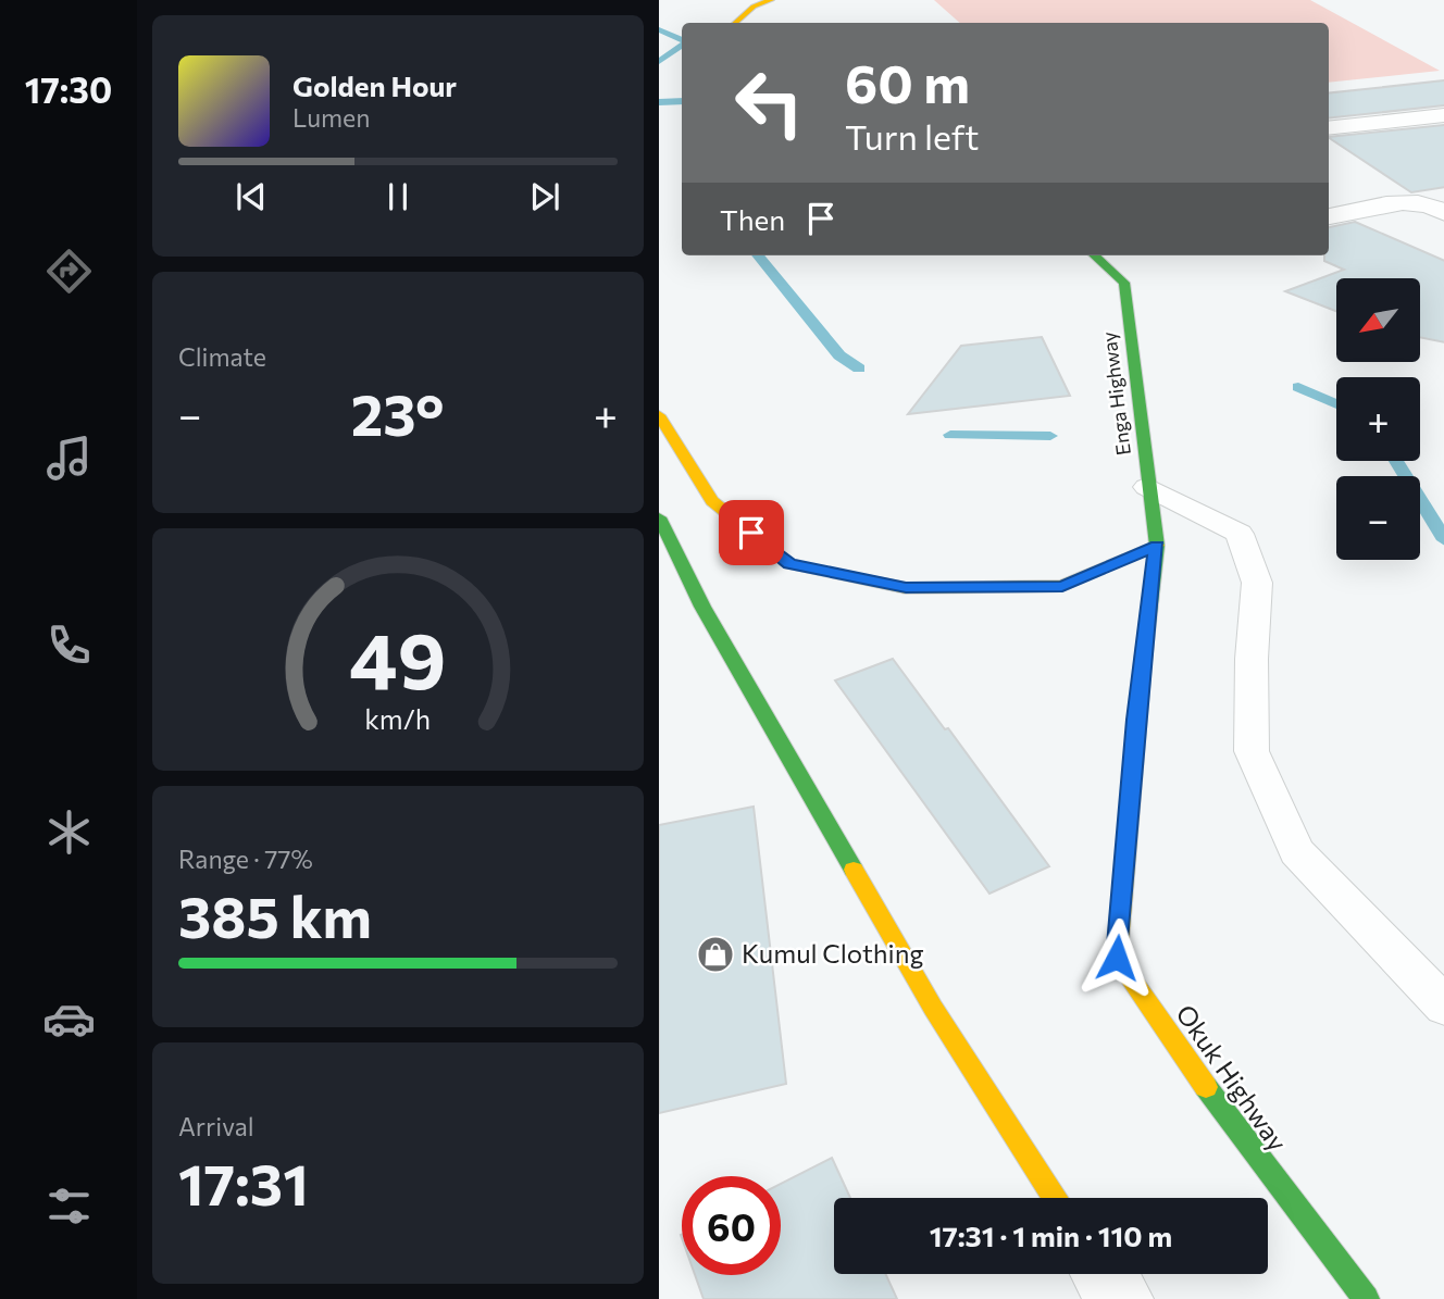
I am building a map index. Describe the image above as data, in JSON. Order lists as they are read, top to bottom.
{
  "streets": {
    "main road": ["Enga Highway", "Okuk Highway"]
  },
  "crossings": [
    ["Enga Highway", "Okuk Highway"]
  ],
  "places": {
    "shop": ["Kumul Clothing"]
  },
  "north": "bottom left",
  "page": {
    "tabs": "17:30",
    "turn": ["60 m", "Turn left"],
    "song": ["Golden Hour", "Lumen"],
    "then": "Then",
    "tile": [
      "Climate",
      ["Range · 77%", "385 km"],
      ["Arrival", "17:31"]
    ],
    "map_buttons": ["+", "−"],
    "heat": ["−", "23°", "+"],
    "limit": "60",
    "trip": "17:31 · 1 min · 110 m",
    "gauge": ["49", "km/h"]
  }
}
